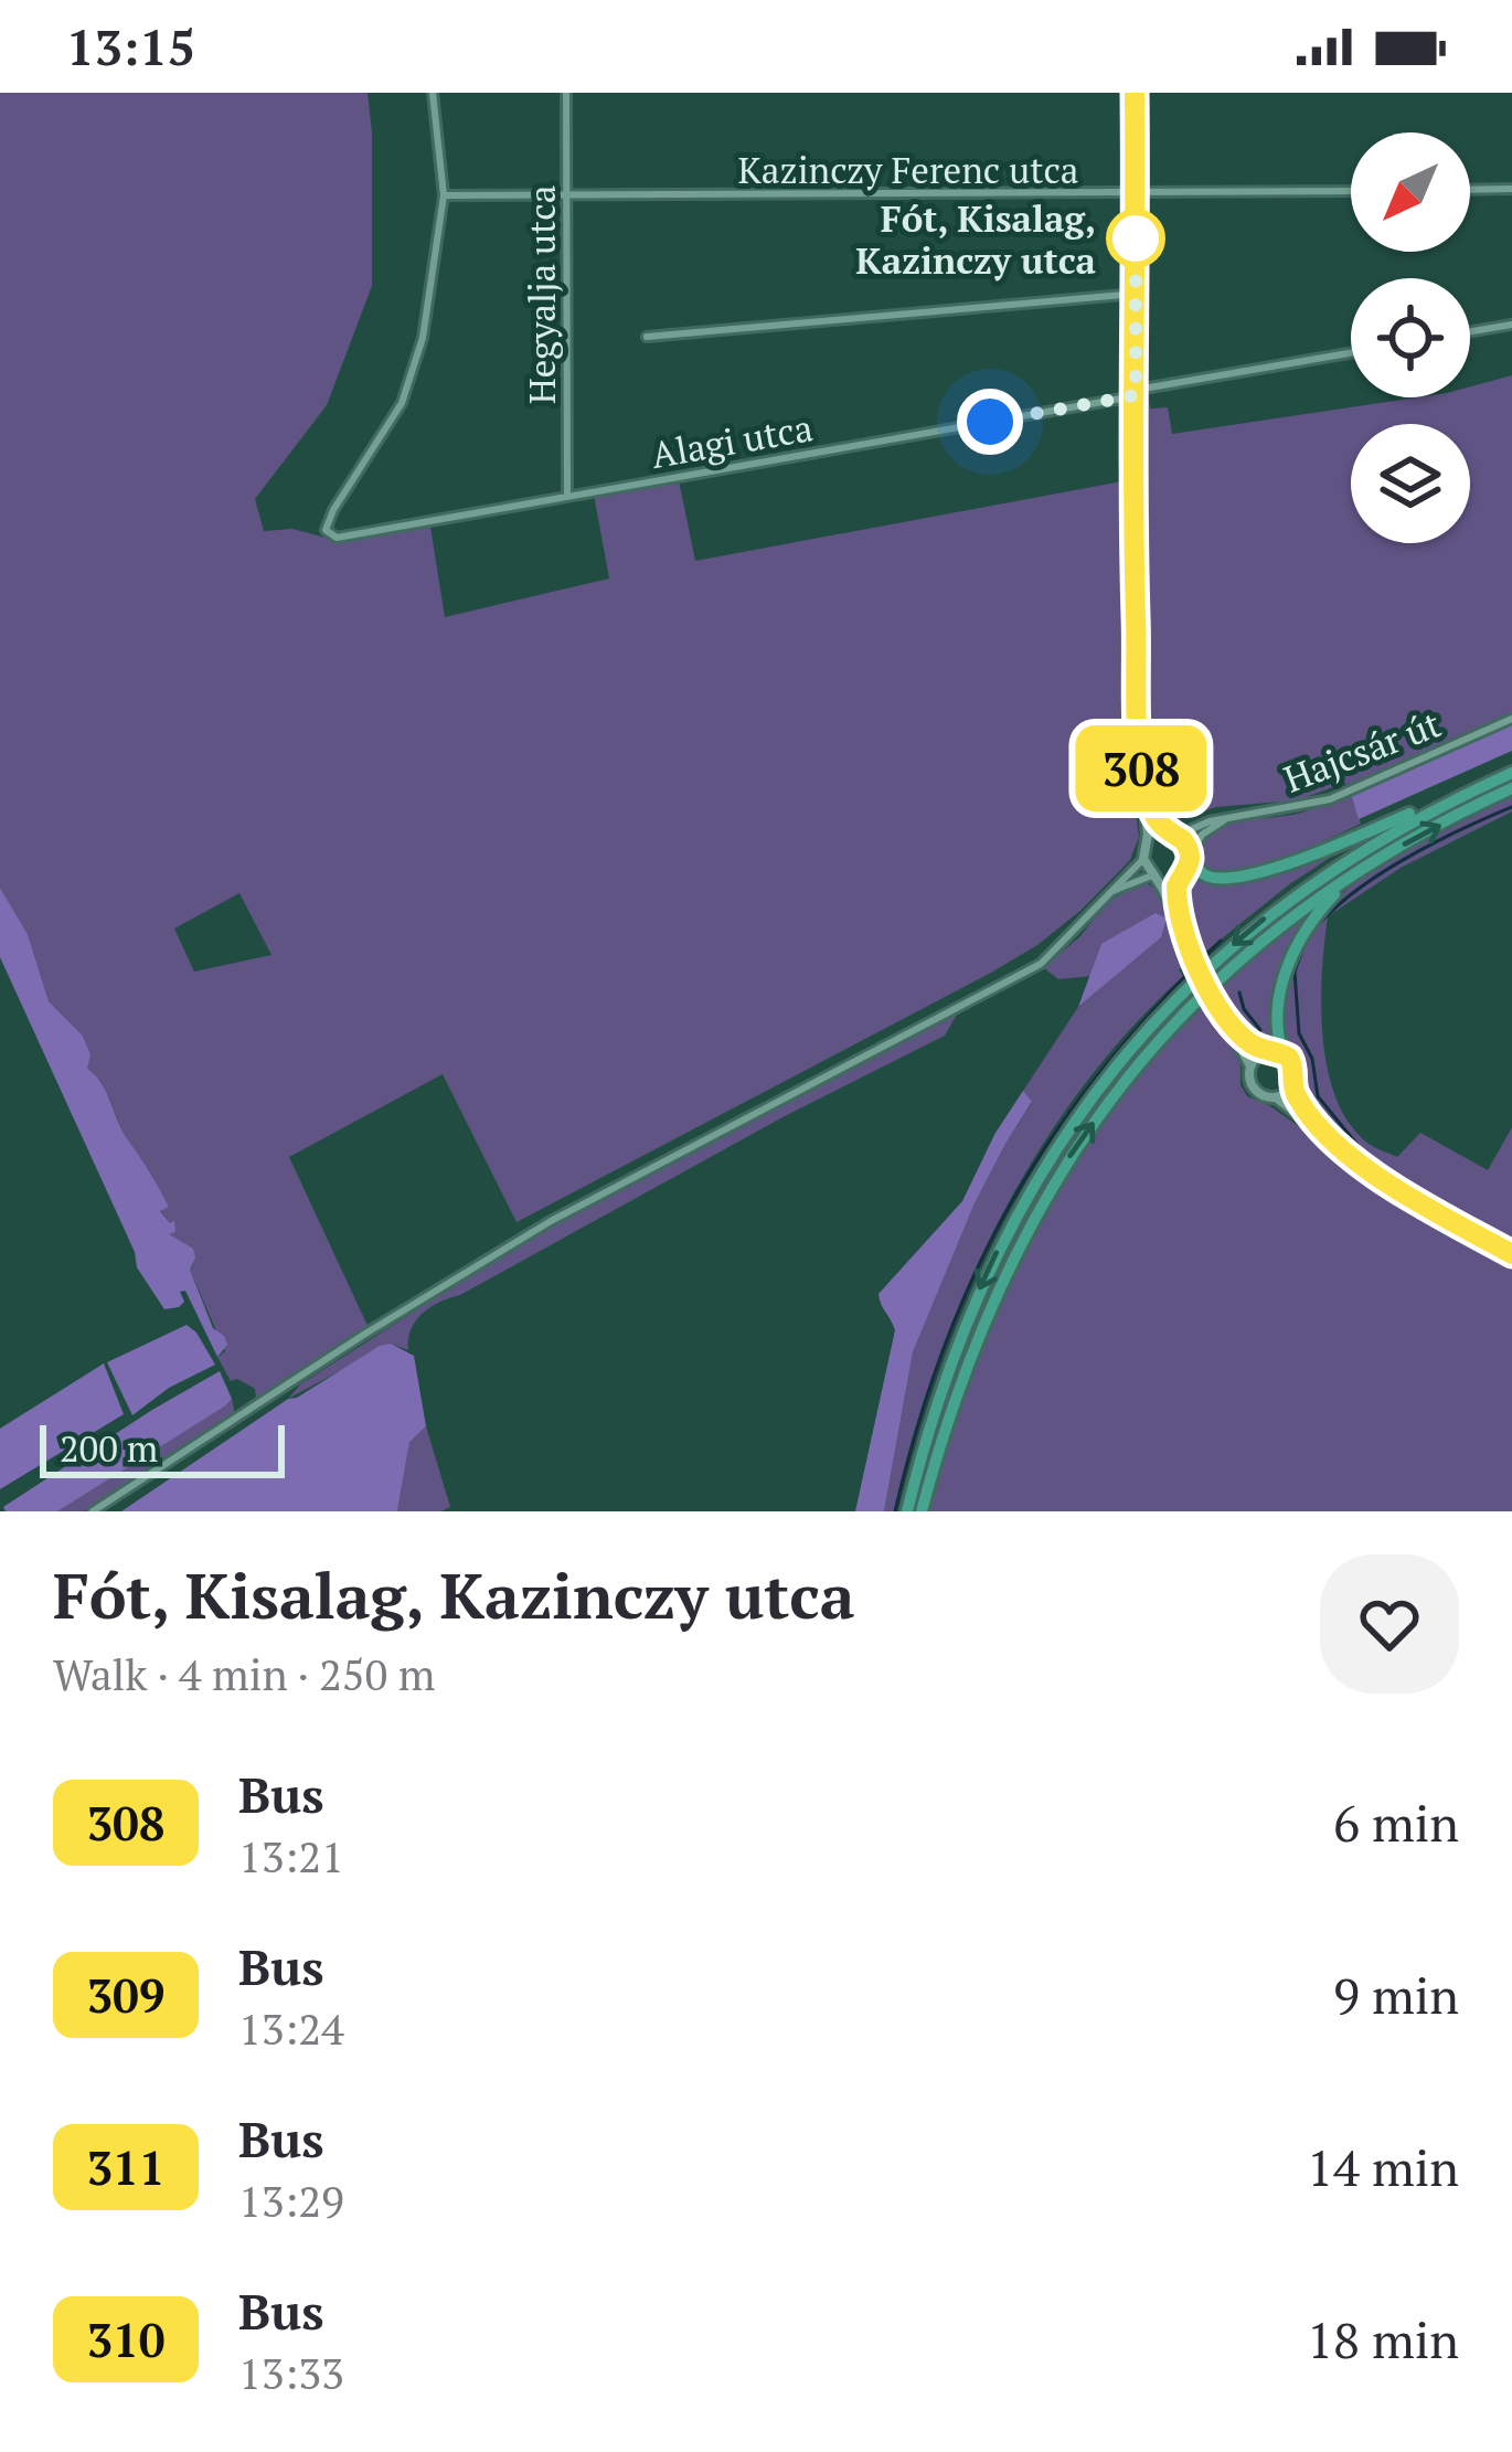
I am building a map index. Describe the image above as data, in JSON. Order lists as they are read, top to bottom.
{
  "streets": {
    "street": [
      "Kazinczy Ferenc utca",
      "Hegyalja utca",
      "Alagi utca",
      "Hajcsár út"
    ]
  },
  "crossings": [
    ["Kazinczy Ferenc utca", "Hegyalja utca"],
    ["Kazinczy Ferenc utca", "Alagi utca"],
    ["Hegyalja utca", "Alagi utca"]
  ],
  "places": ["Fót, Kisalag, Kazinczy utca"],
  "lines": ["bus line 308"],
  "scale_bar": "200 m",
  "north": "bottom left",
  "page": {
    "status": "13:15",
    "on_map": "308",
    "scale": "200 m",
    "heading": ["Fót, Kisalag, Kazinczy utca", "Walk · 4 min · 250 m"],
    "list": [
      {
        "mark": "308",
        "name": "Bus",
        "note": "13:21",
        "value": "6 min"
      },
      {
        "mark": "309",
        "name": "Bus",
        "note": "13:24",
        "value": "9 min"
      },
      {
        "mark": "311",
        "name": "Bus",
        "note": "13:29",
        "value": "14 min"
      },
      {
        "mark": "310",
        "name": "Bus",
        "note": "13:33",
        "value": "18 min"
      }
    ]
  }
}
